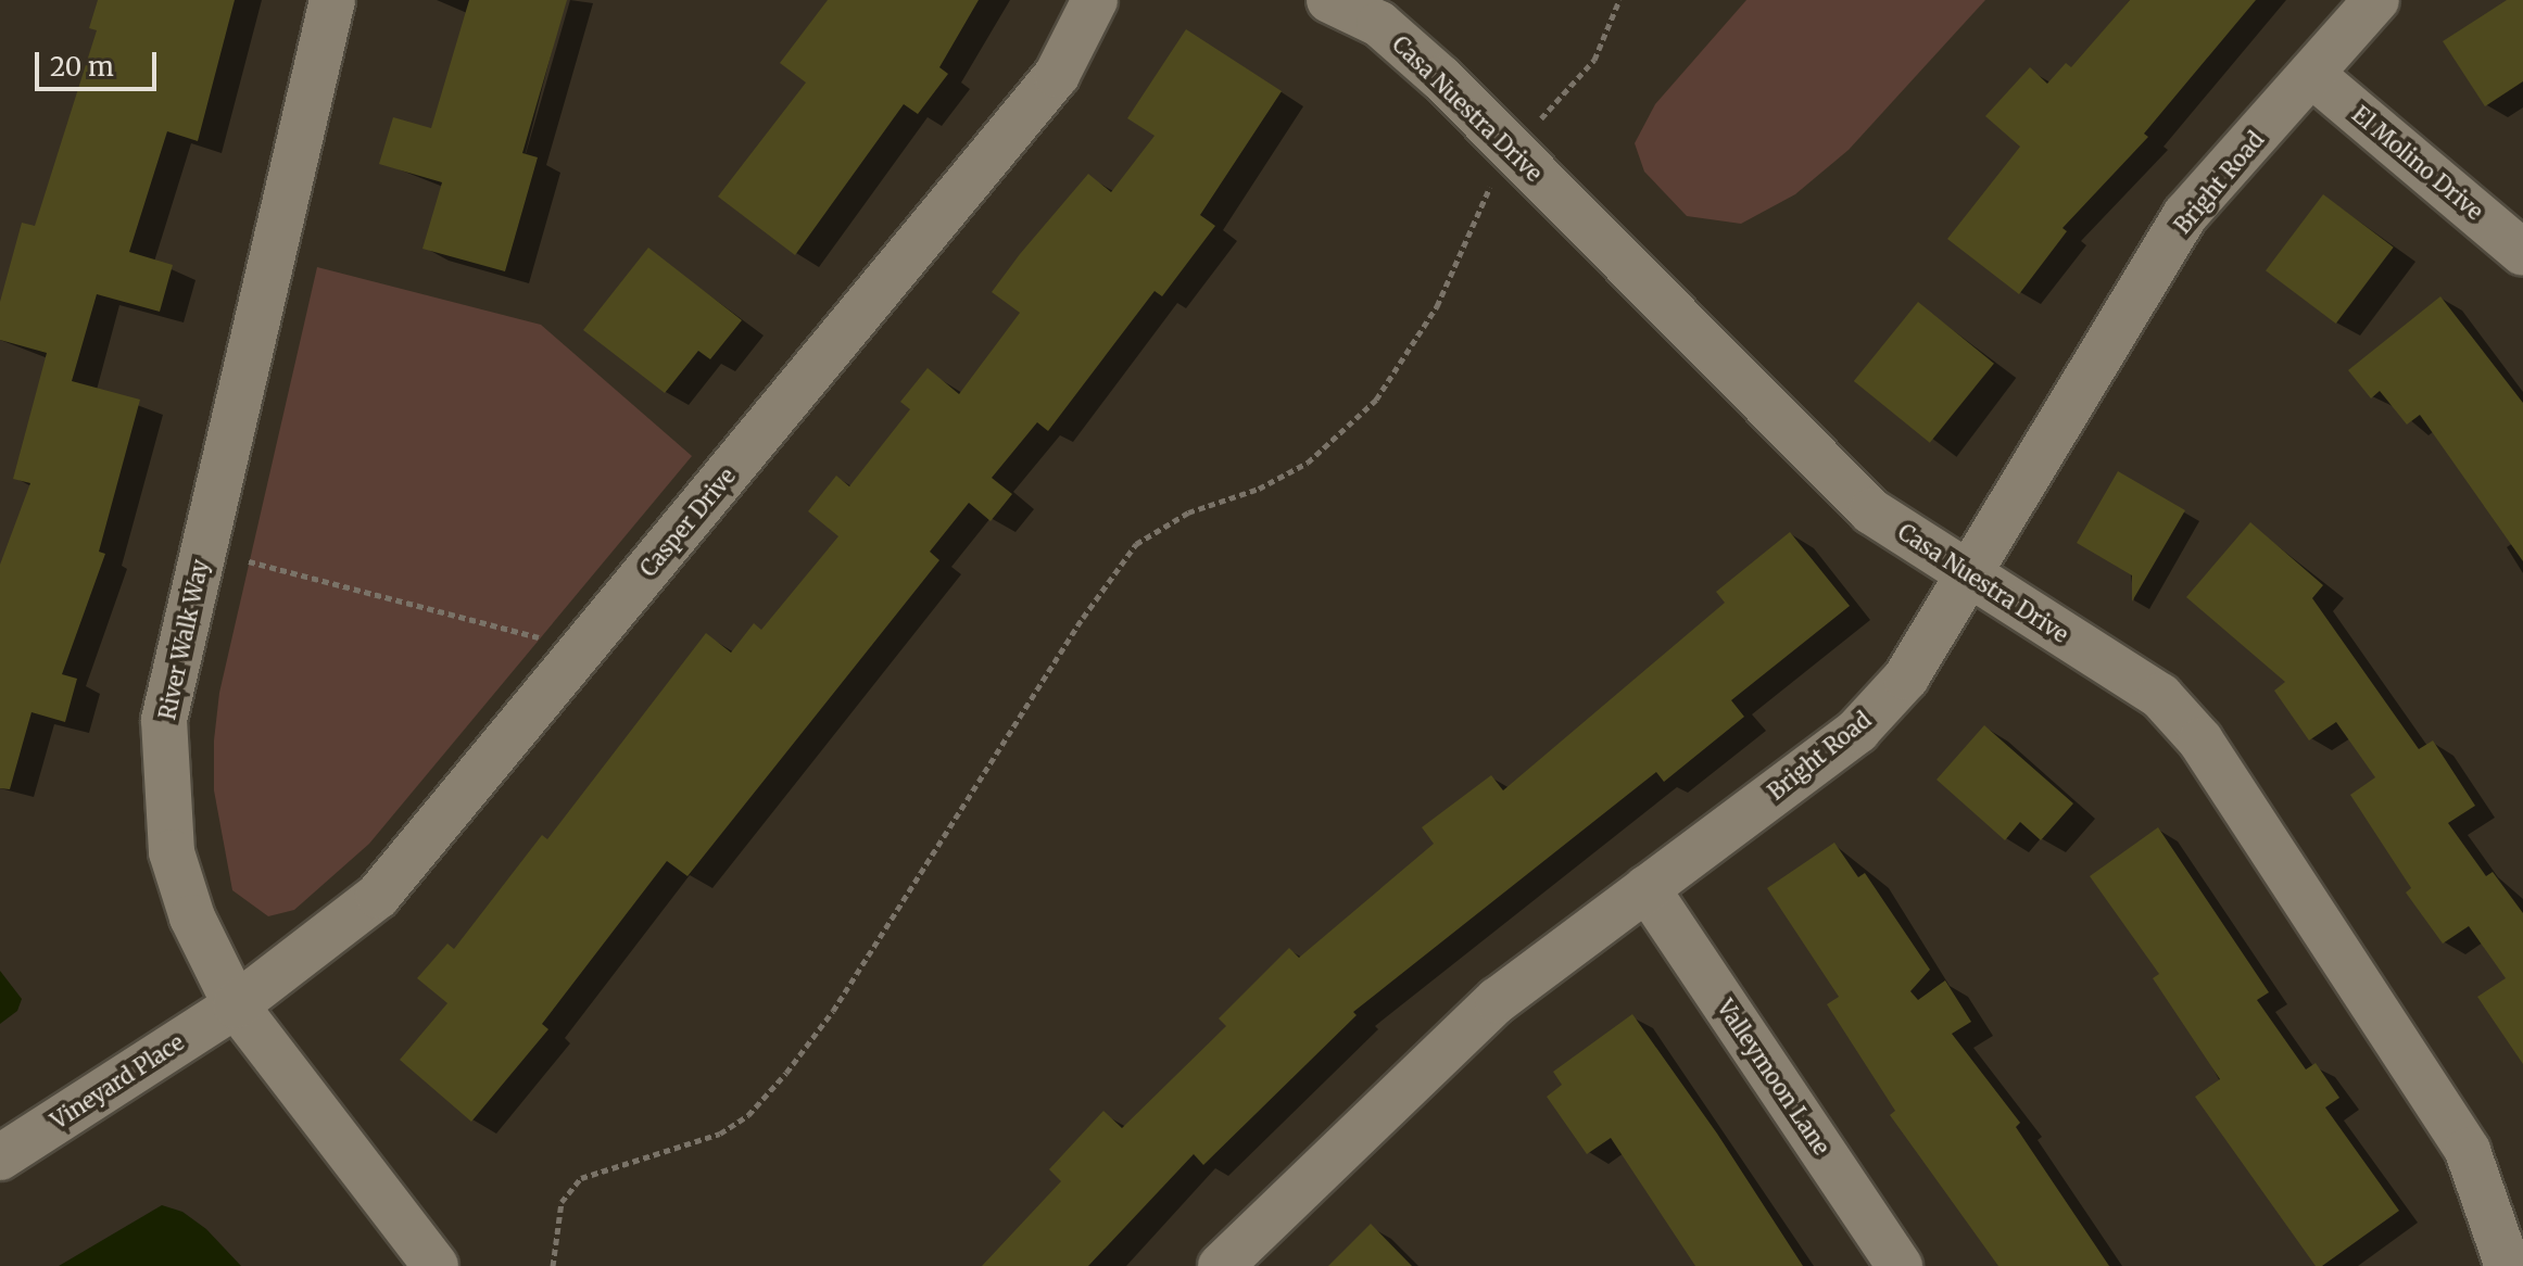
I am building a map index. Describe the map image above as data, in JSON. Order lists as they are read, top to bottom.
{
  "streets": {
    "street": [
      "Casa Nuestra Drive",
      "El Molino Drive",
      "Bright Road",
      "Casper Drive",
      "River Walk Way",
      "Valleymoon Lane",
      "Vineyard Place"
    ]
  },
  "crossings": [
    ["Casa Nuestra Drive", "Bright Road"],
    ["El Molino Drive", "Bright Road"],
    ["Bright Road", "Valleymoon Lane"],
    ["Casper Drive", "River Walk Way"],
    ["Casper Drive", "Vineyard Place"],
    ["River Walk Way", "Vineyard Place"]
  ],
  "scale_bar": "20 m"
}
